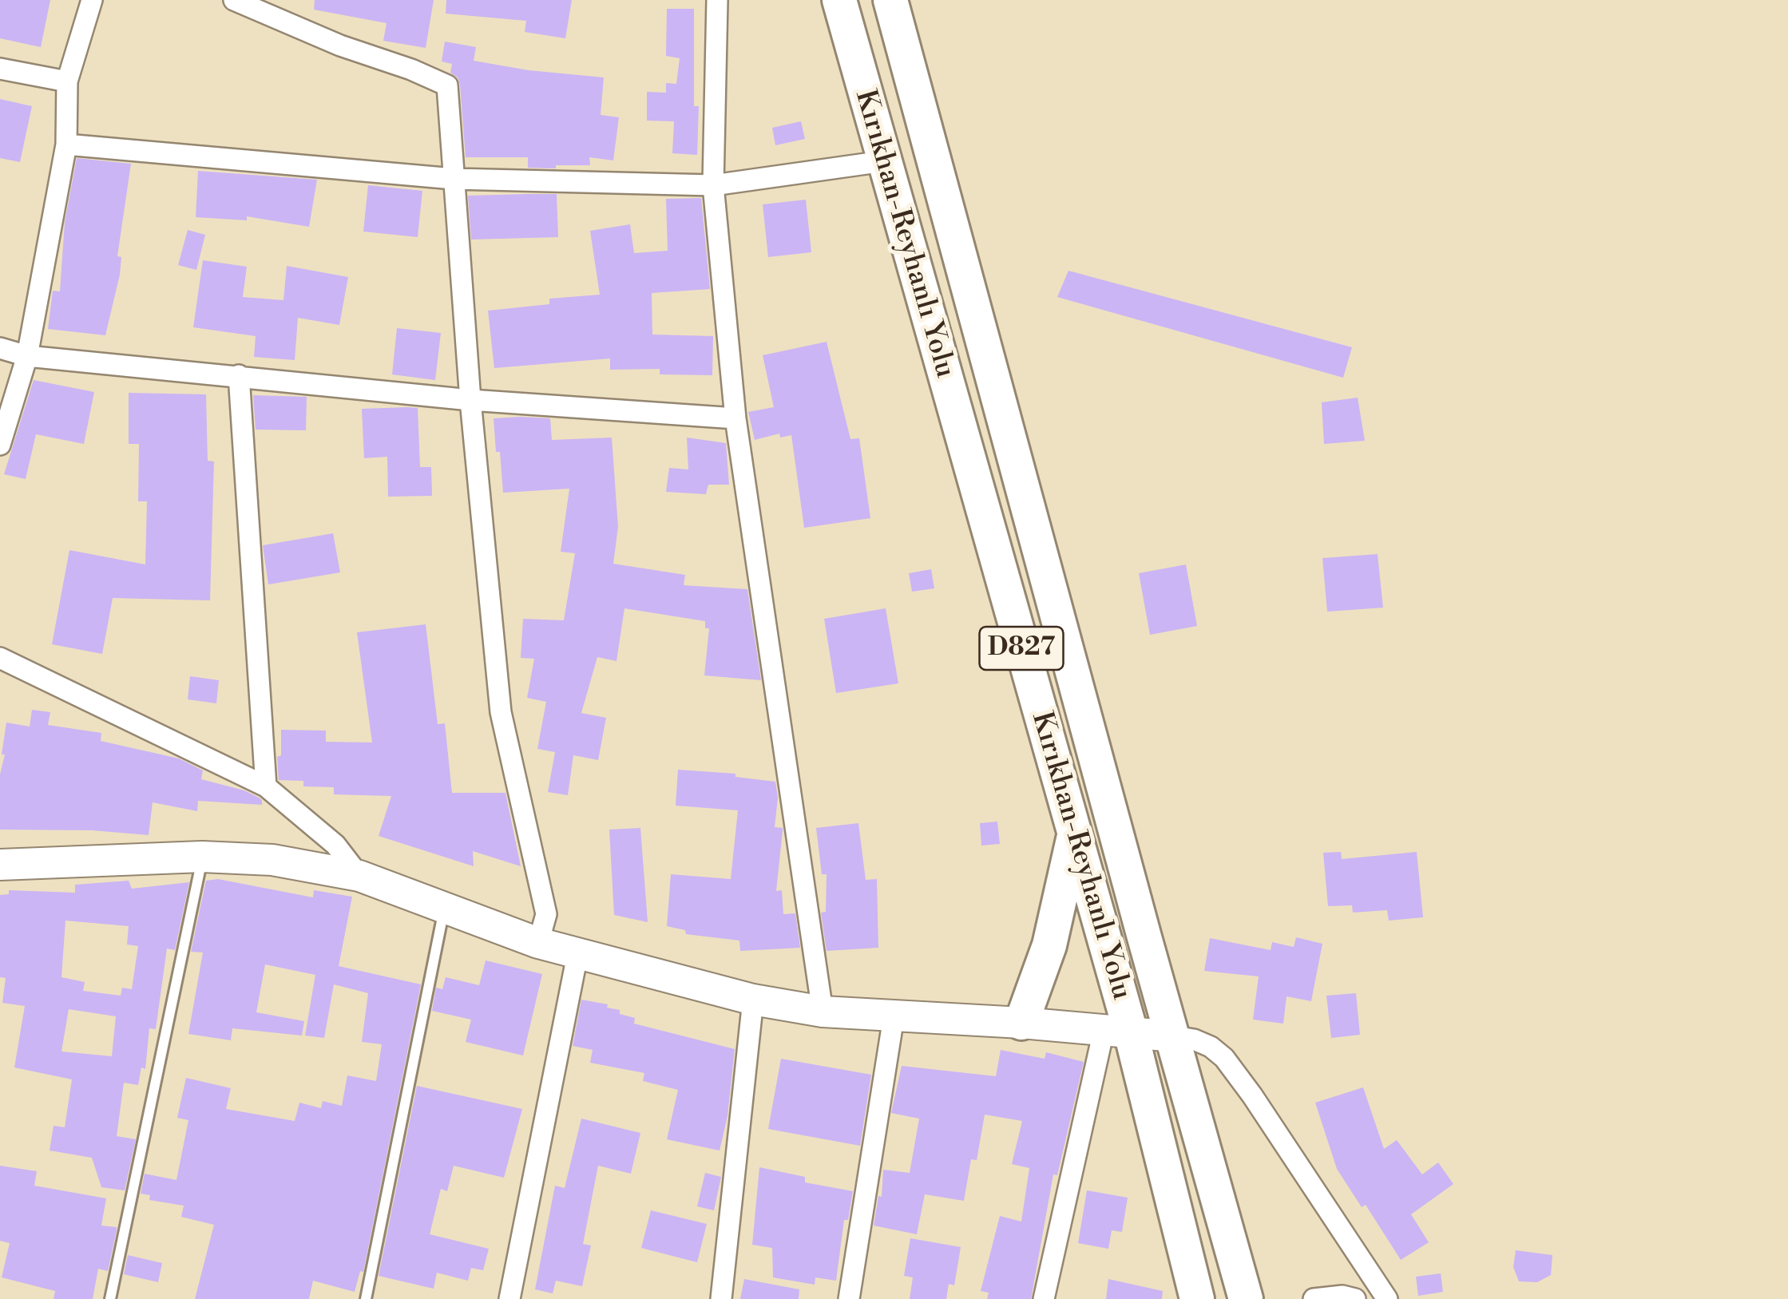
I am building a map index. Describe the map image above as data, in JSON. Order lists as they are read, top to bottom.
{
  "streets": {
    "highway": ["Kırıkhan-Reyhanlı Yolu", "D827"]
  }
}
